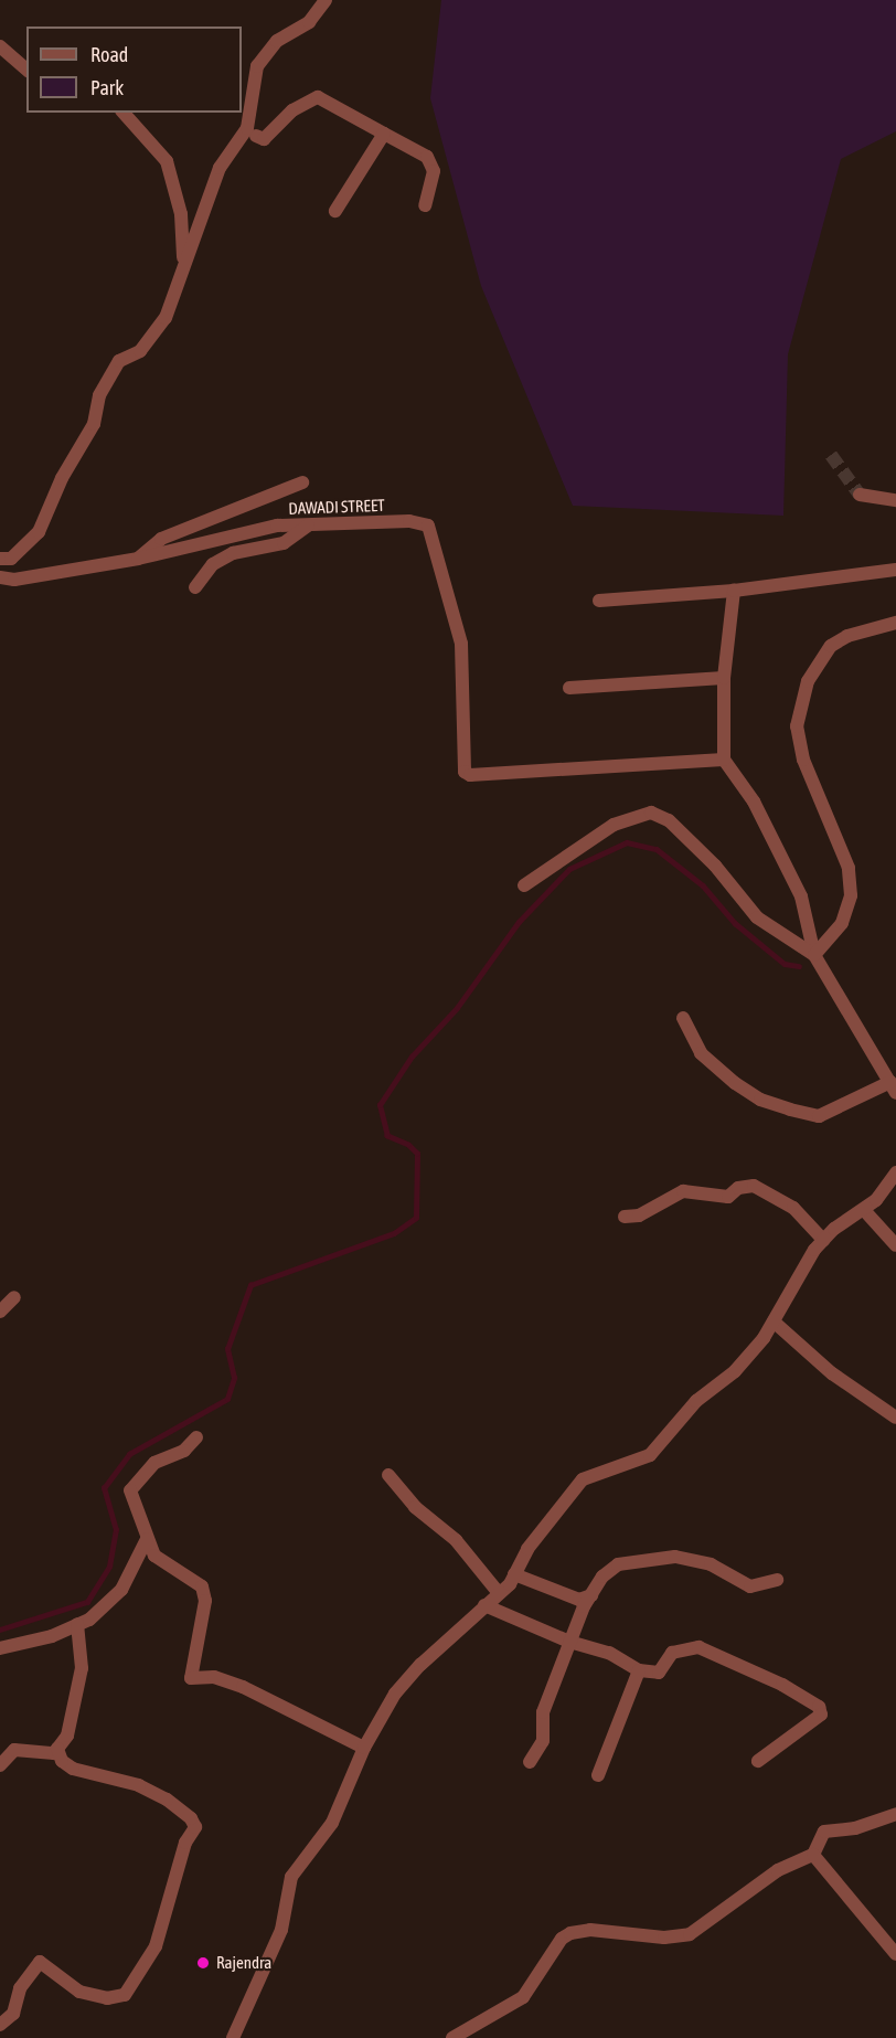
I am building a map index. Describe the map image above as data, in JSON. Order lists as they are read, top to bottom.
{
  "streets": {
    "street": ["DAWADI STREET"]
  },
  "places": ["Rajendra"],
  "legend": ["Road", "Park"]
}
